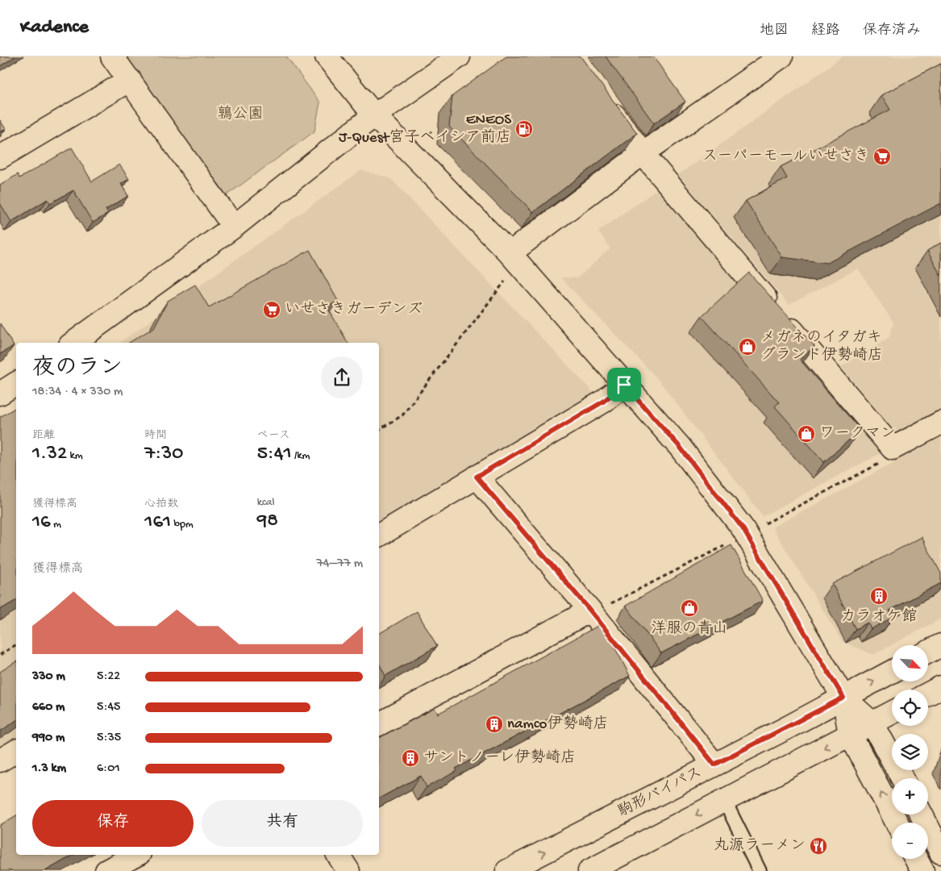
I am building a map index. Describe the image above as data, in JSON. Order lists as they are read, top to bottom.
{
  "streets": {
    "street": ["駒形バイパス"]
  },
  "parks": ["鶉公園"],
  "places": {
    "fuel station": ["ENEOS J-Quest宮子ベイシア前店"],
    "supermarket": ["スーパーモールいせさき", "いせさきガーデンズ"],
    "shop": ["メガネのイタガキ グランド伊勢崎店", "ワークマン", "洋服の青山"],
    "building": ["カラオケ館", "namco伊勢崎店", "サントノーレ伊勢崎店"],
    "restaurant": ["丸源ラーメン"]
  },
  "north": "bottom right",
  "page": {
    "header": "Kadence",
    "nav": ["地図", "経路", "保存済み"],
    "heading": ["夜のラン", "18:34 · 4 × 330 m"],
    "stats": [
      ["距離", "1.32 km"],
      ["時間", "7:30"],
      ["ペース", "5:41 /km"],
      ["獲得標高", "16 m"],
      ["心拍数", "161 bpm"],
      ["kcal", "98"]
    ],
    "chart": ["獲得標高", "74–77 m"],
    "map_buttons": ["+", "−"],
    "list": [
      {
        "name": "330 m",
        "note": "5:22"
      },
      {
        "name": "660 m",
        "note": "5:45"
      },
      {
        "name": "990 m",
        "note": "5:35"
      },
      {
        "name": "1.3 km",
        "note": "6:01"
      }
    ],
    "buttons": ["保存", "共有"]
  }
}
